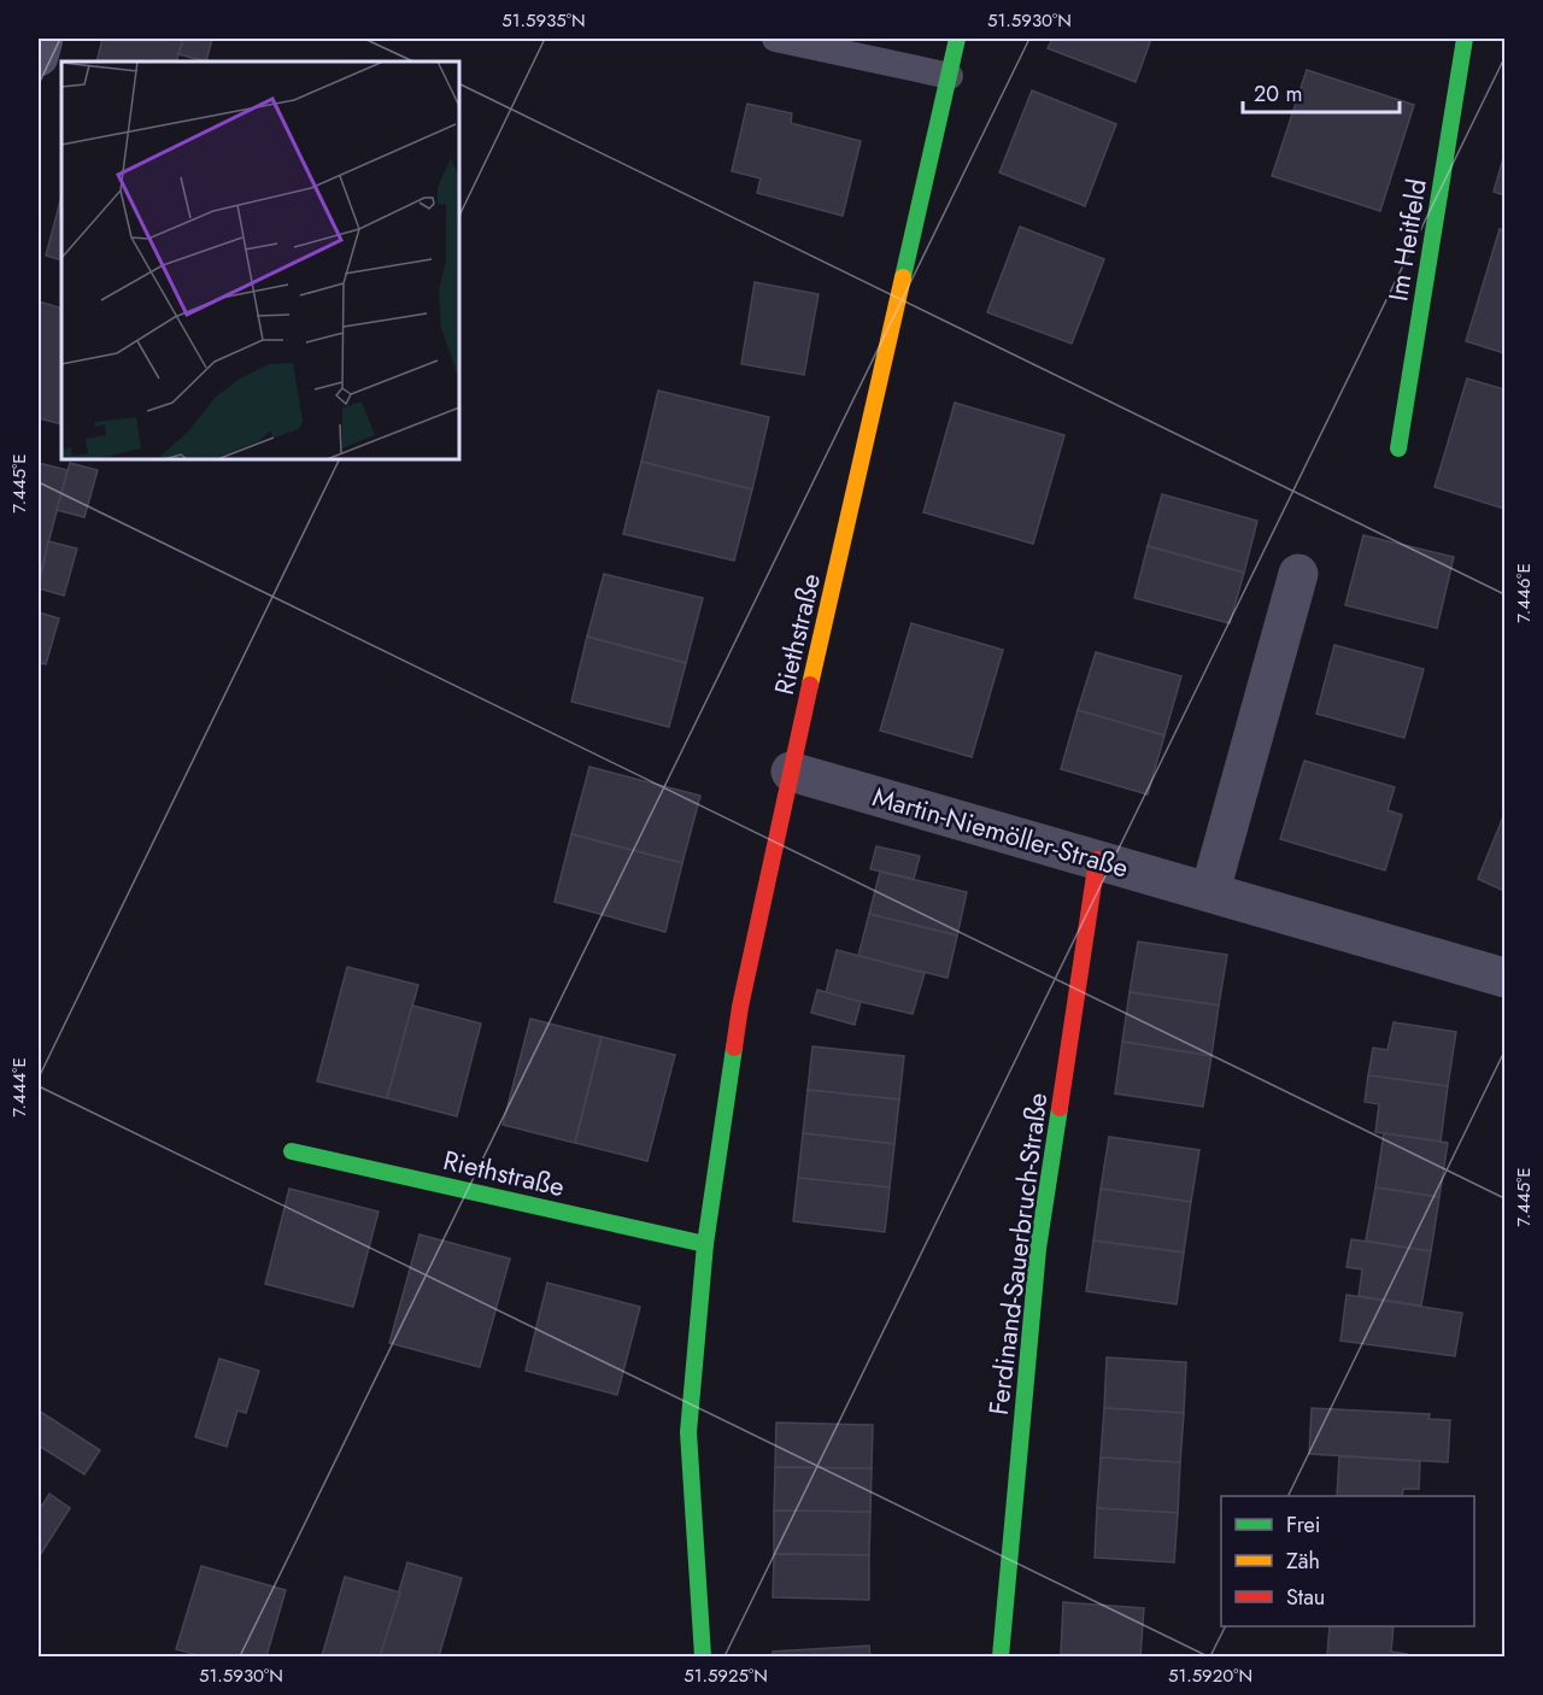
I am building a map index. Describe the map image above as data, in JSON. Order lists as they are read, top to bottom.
{
  "streets": {
    "street": [
      "Im Heitfeld",
      "Riethstraße",
      "Martin-Niemöller-Straße",
      "Ferdinand-Sauerbruch-Straße"
    ]
  },
  "crossings": [
    ["Riethstraße", "Martin-Niemöller-Straße"],
    ["Martin-Niemöller-Straße", "Ferdinand-Sauerbruch-Straße"]
  ],
  "legend": ["Frei", "Zäh", "Stau"],
  "scale_bar": "20 m",
  "coordinates": [
    "51.5935°N",
    "51.5930°N",
    "7.445°E",
    "7.446°E",
    "7.444°E",
    "51.5925°N",
    "51.5920°N"
  ]
}
